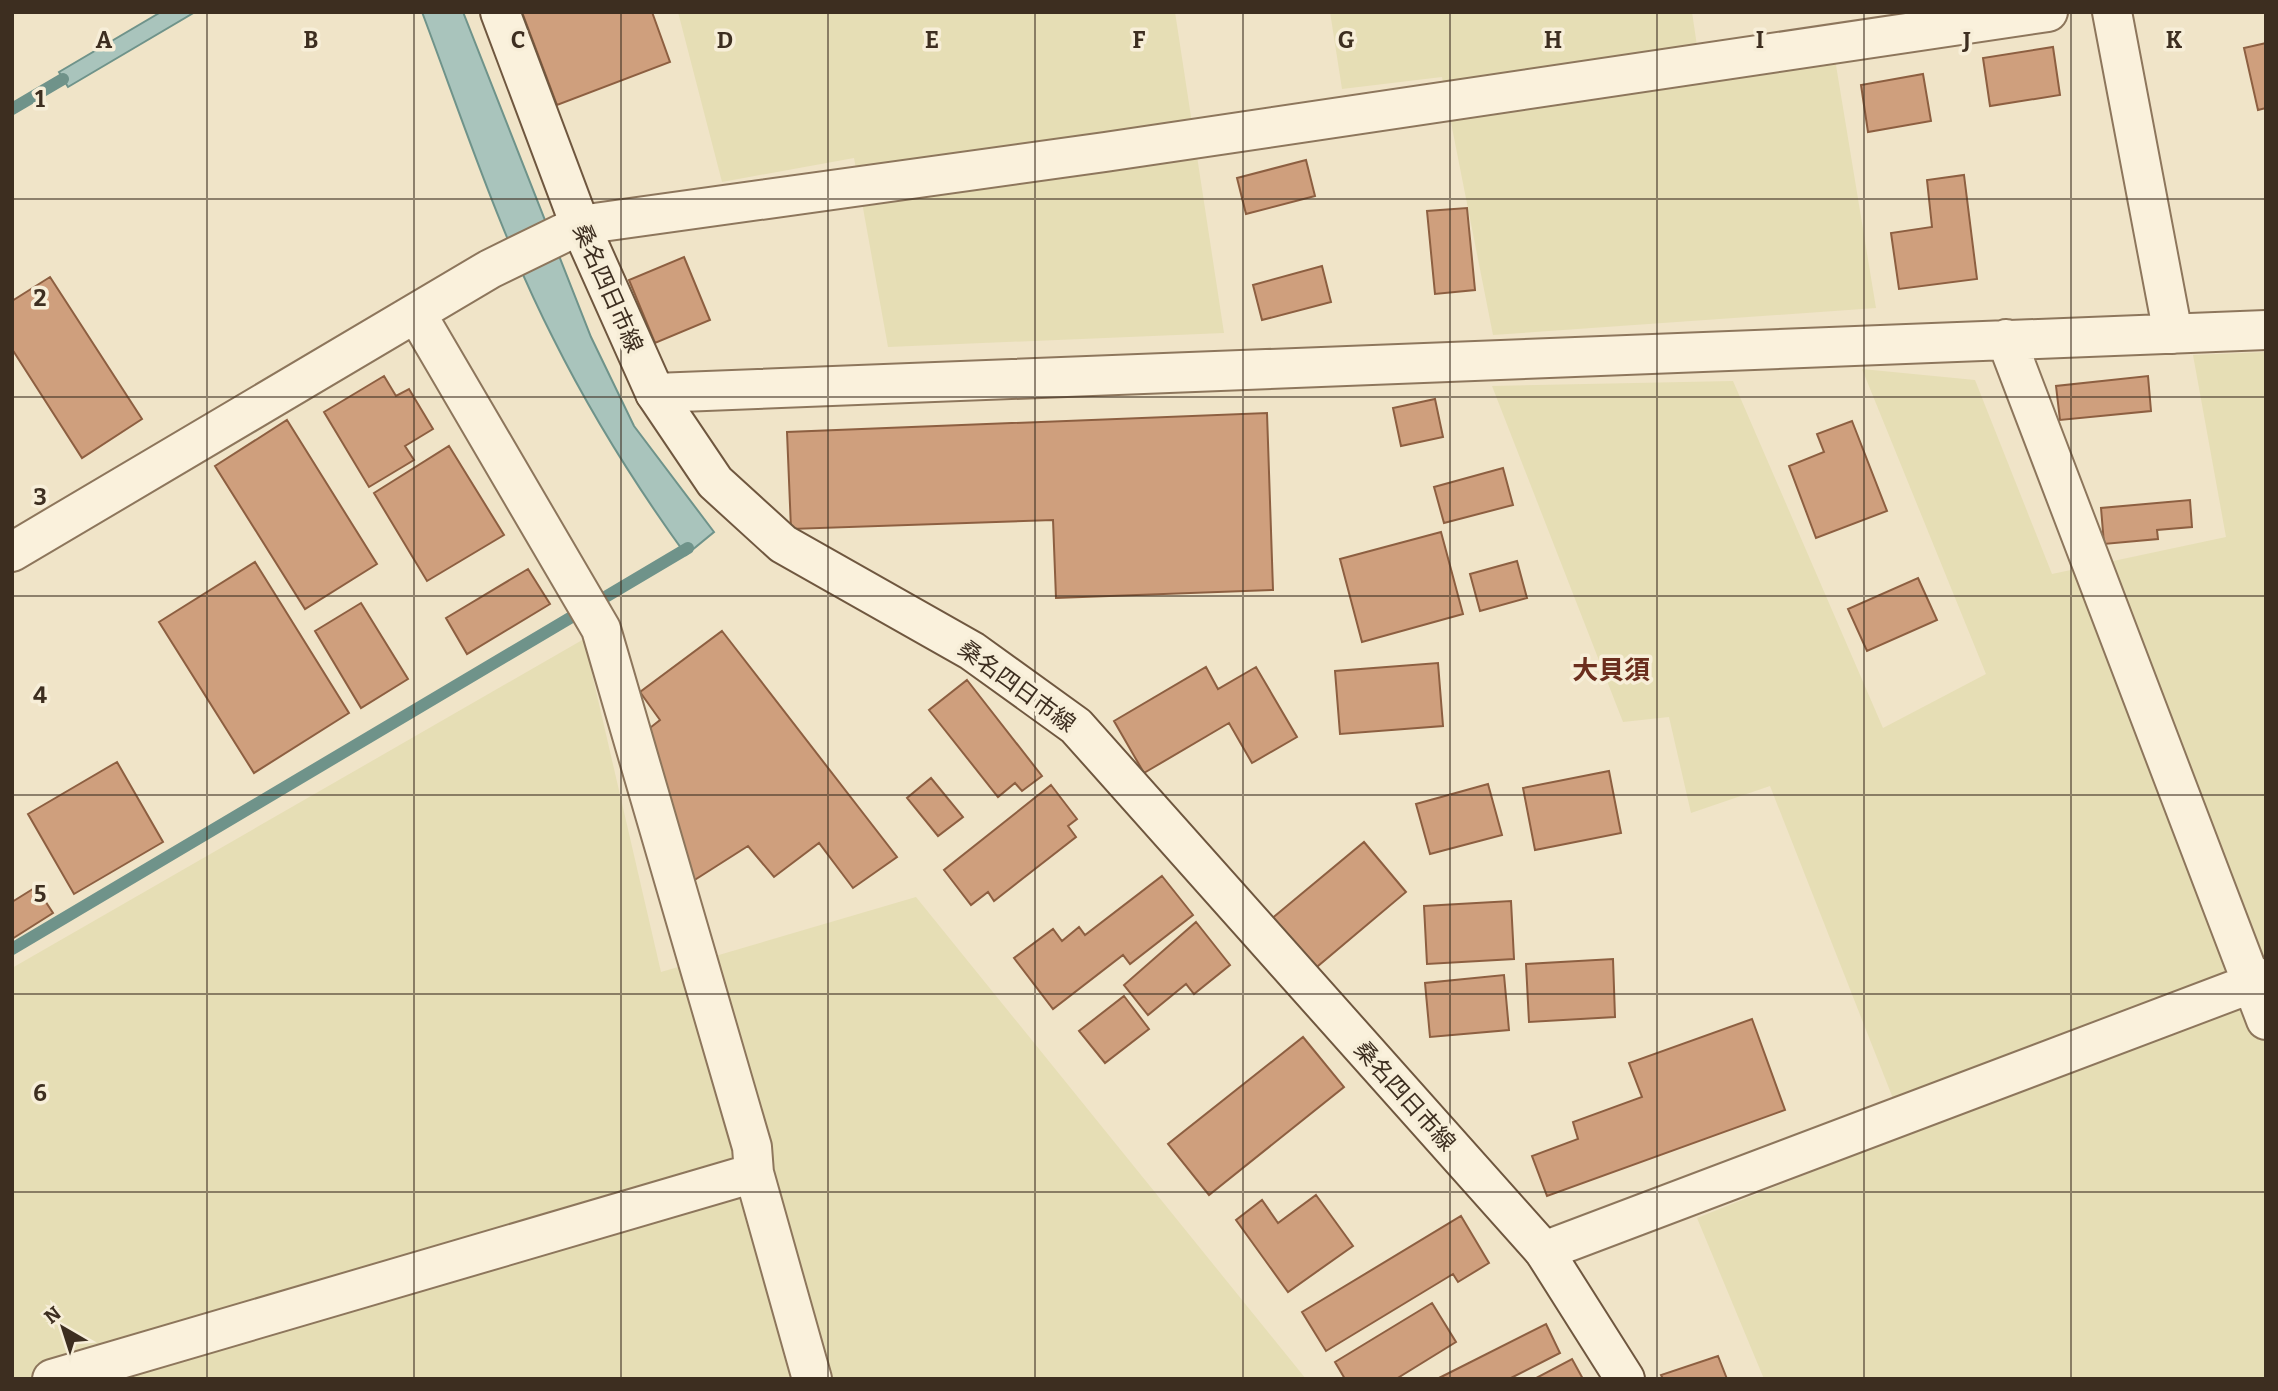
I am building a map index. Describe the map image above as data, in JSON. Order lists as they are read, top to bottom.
{
  "streets": {
    "street": ["桑名四日市線"]
  },
  "districts": ["大貝須"],
  "north": "top left",
  "grid": {
    "columns": [
      "A",
      "B",
      "C",
      "D",
      "E",
      "F",
      "G",
      "H",
      "I",
      "J",
      "K"
    ],
    "rows": [
      "1",
      "2",
      "3",
      "4",
      "5",
      "6"
    ]
  }
}
